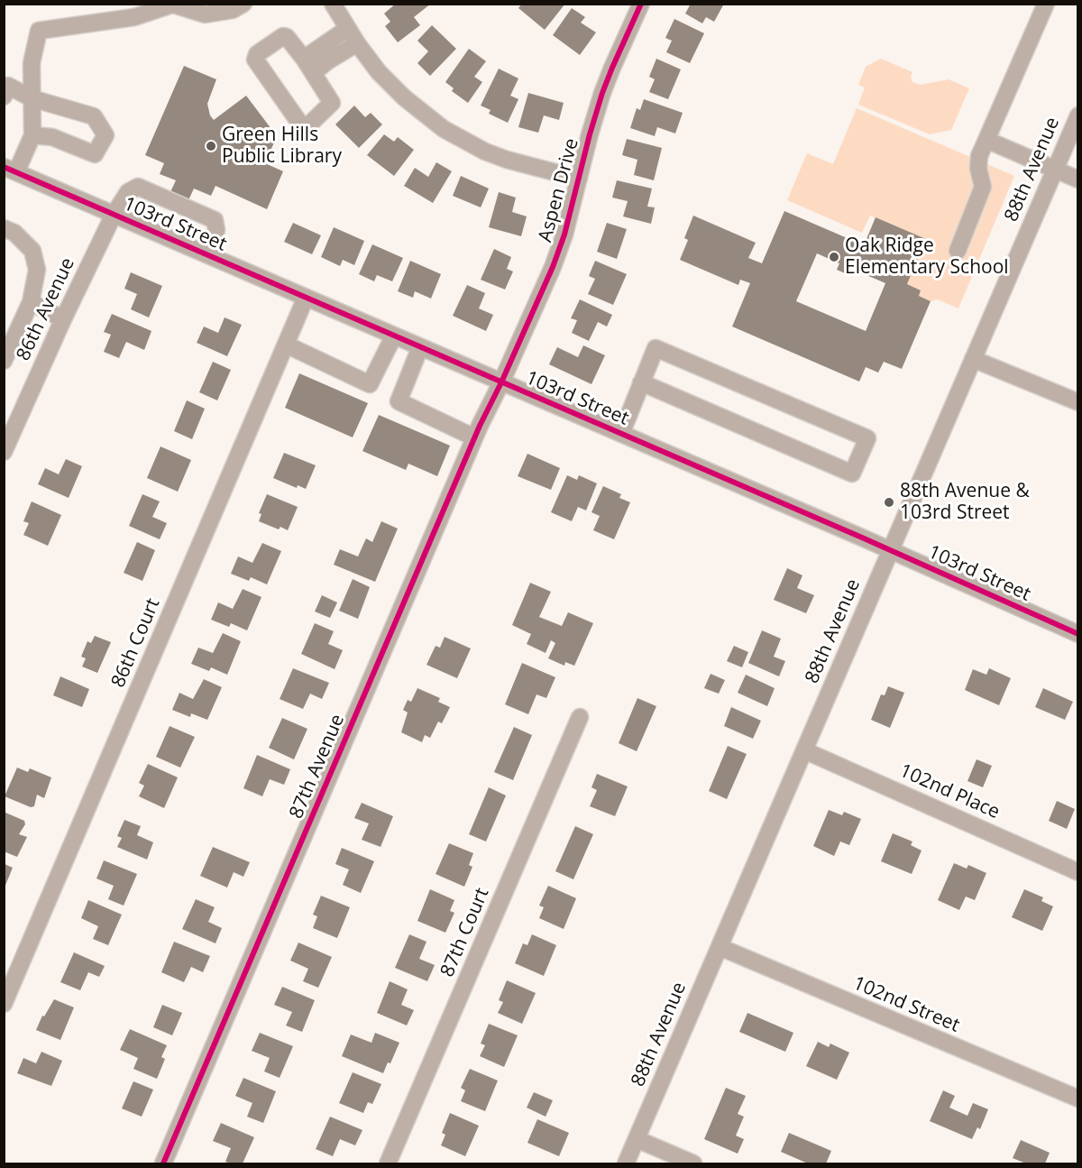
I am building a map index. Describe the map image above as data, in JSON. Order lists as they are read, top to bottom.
{
  "streets": {
    "street": [
      "88th Avenue",
      "Aspen Drive",
      "103rd Street",
      "86th Avenue",
      "86th Court",
      "87th Avenue",
      "102nd Place",
      "87th Court",
      "102nd Street"
    ]
  },
  "crossings": [
    ["88th Avenue", "103rd Street"],
    ["88th Avenue", "102nd Place"],
    ["88th Avenue", "102nd Street"],
    ["Aspen Drive", "103rd Street"],
    ["Aspen Drive", "87th Avenue"],
    ["103rd Street", "86th Avenue"],
    ["103rd Street", "86th Court"],
    ["103rd Street", "87th Avenue"]
  ],
  "places": ["Green Hills Public Library", "Oak Ridge Elementary School", "88th Avenue & 103rd Street"]
}
